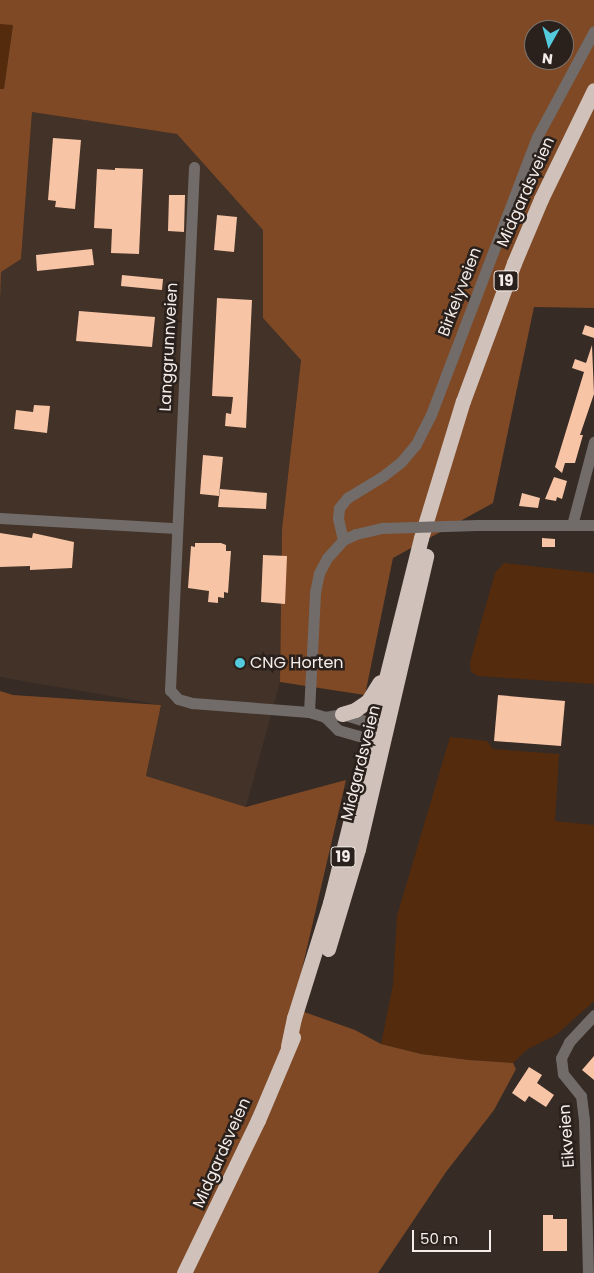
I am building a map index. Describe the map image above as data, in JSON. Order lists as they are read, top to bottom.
{
  "streets": {
    "highway": ["Midgardsveien", "19"],
    "street": ["Birkelyveien", "Langgrunnveien", "Eikveien"]
  },
  "crossings": [
    ["Midgardsveien", "19"],
    ["Midgardsveien", "Langgrunnveien"],
    ["19", "Langgrunnveien"]
  ],
  "places": ["CNG Horten"],
  "scale_bar": "50 m",
  "north": "bottom"
}
